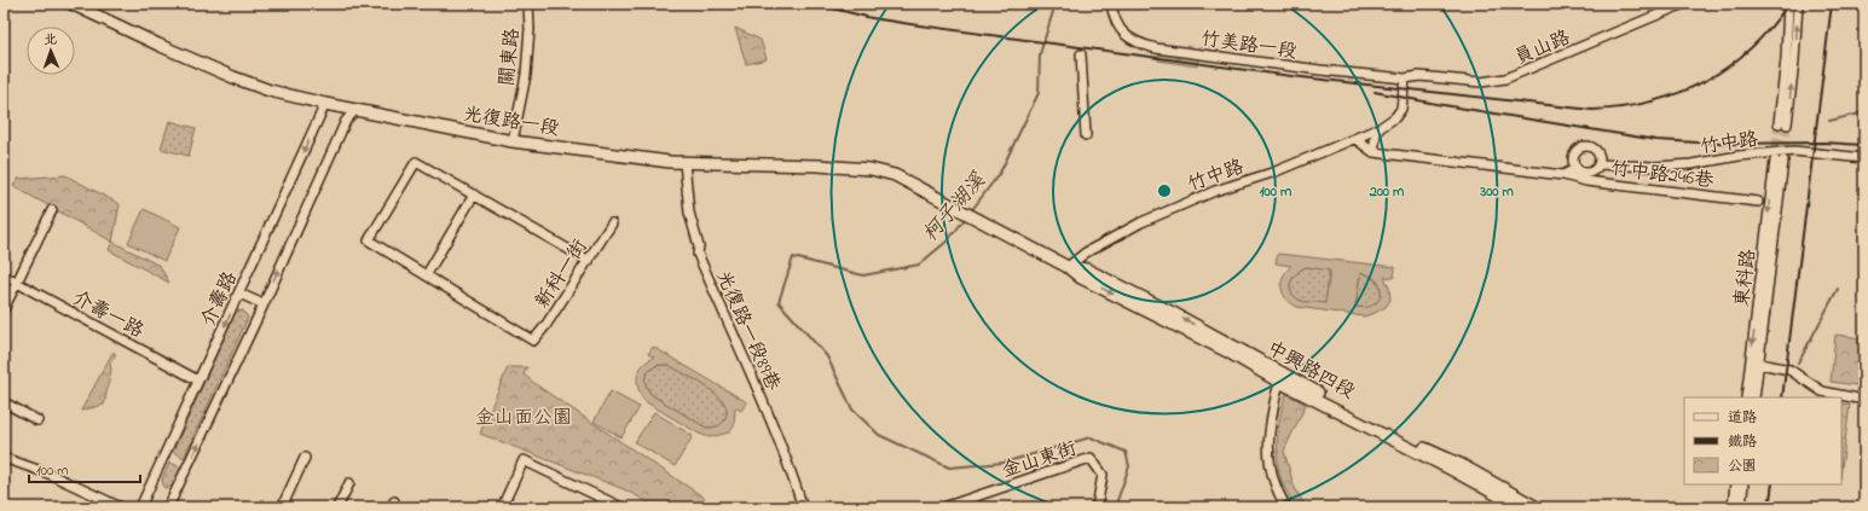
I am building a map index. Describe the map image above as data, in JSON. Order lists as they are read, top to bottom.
{
  "streets": {
    "main road": ["光復路一段", "中興路四段"],
    "street": [
      "竹美路一段",
      "員山路",
      "關東路",
      "竹中路",
      "竹中路246巷",
      "新科一街",
      "東科路",
      "介壽路",
      "介壽一路",
      "光復路一段89巷",
      "金山東街"
    ]
  },
  "crossings": [
    ["竹美路一段", "員山路"],
    ["竹美路一段", "竹中路"],
    ["員山路", "竹中路"],
    ["關東路", "光復路一段"],
    ["光復路一段", "介壽路"],
    ["光復路一段", "光復路一段89巷"],
    ["光復路一段", "中興路四段"],
    ["竹中路", "中興路四段"],
    ["介壽路", "介壽一路"]
  ],
  "water": ["柯子湖溪"],
  "parks": ["金山面公園"],
  "legend": ["道路", "鐵路", "公園"],
  "scale_bar": "100 m",
  "north": "top",
  "rings": ["100 m", "200 m", "300 m"]
}
